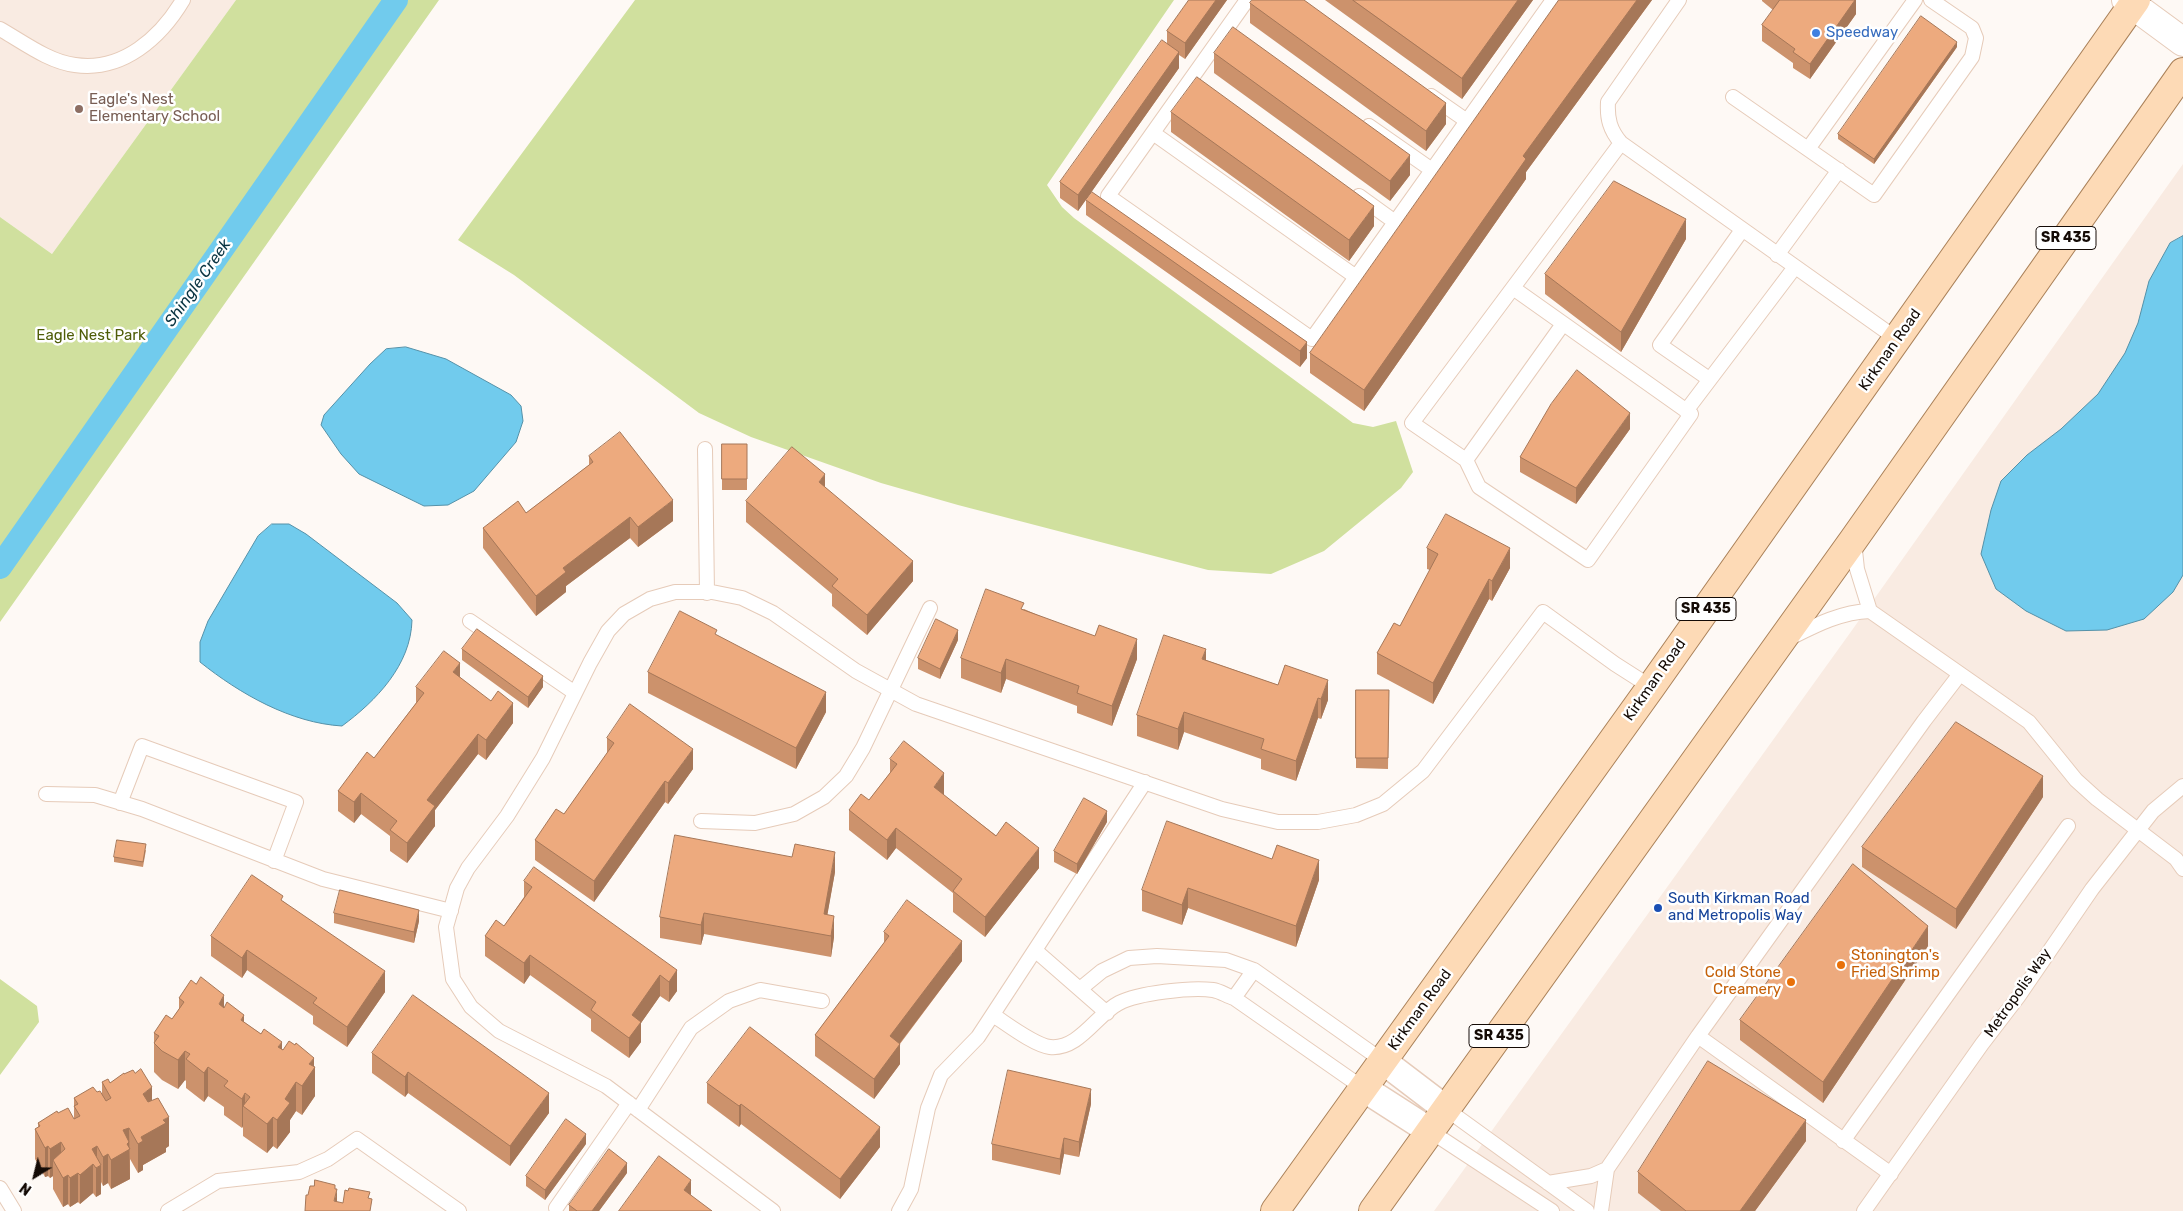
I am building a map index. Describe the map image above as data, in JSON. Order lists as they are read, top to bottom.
{
  "streets": {
    "main road": ["SR 435", "Kirkman Road"],
    "lane": ["Metropolis Way"]
  },
  "water": ["Shingle Creek"],
  "parks": ["Eagle Nest Park"],
  "places": [
    "Speedway",
    "Eagle's Nest Elementary School",
    "South Kirkman Road and Metropolis Way",
    "Stonington's Fried Shrimp",
    "Cold Stone Creamery"
  ],
  "north": "bottom left"
}
